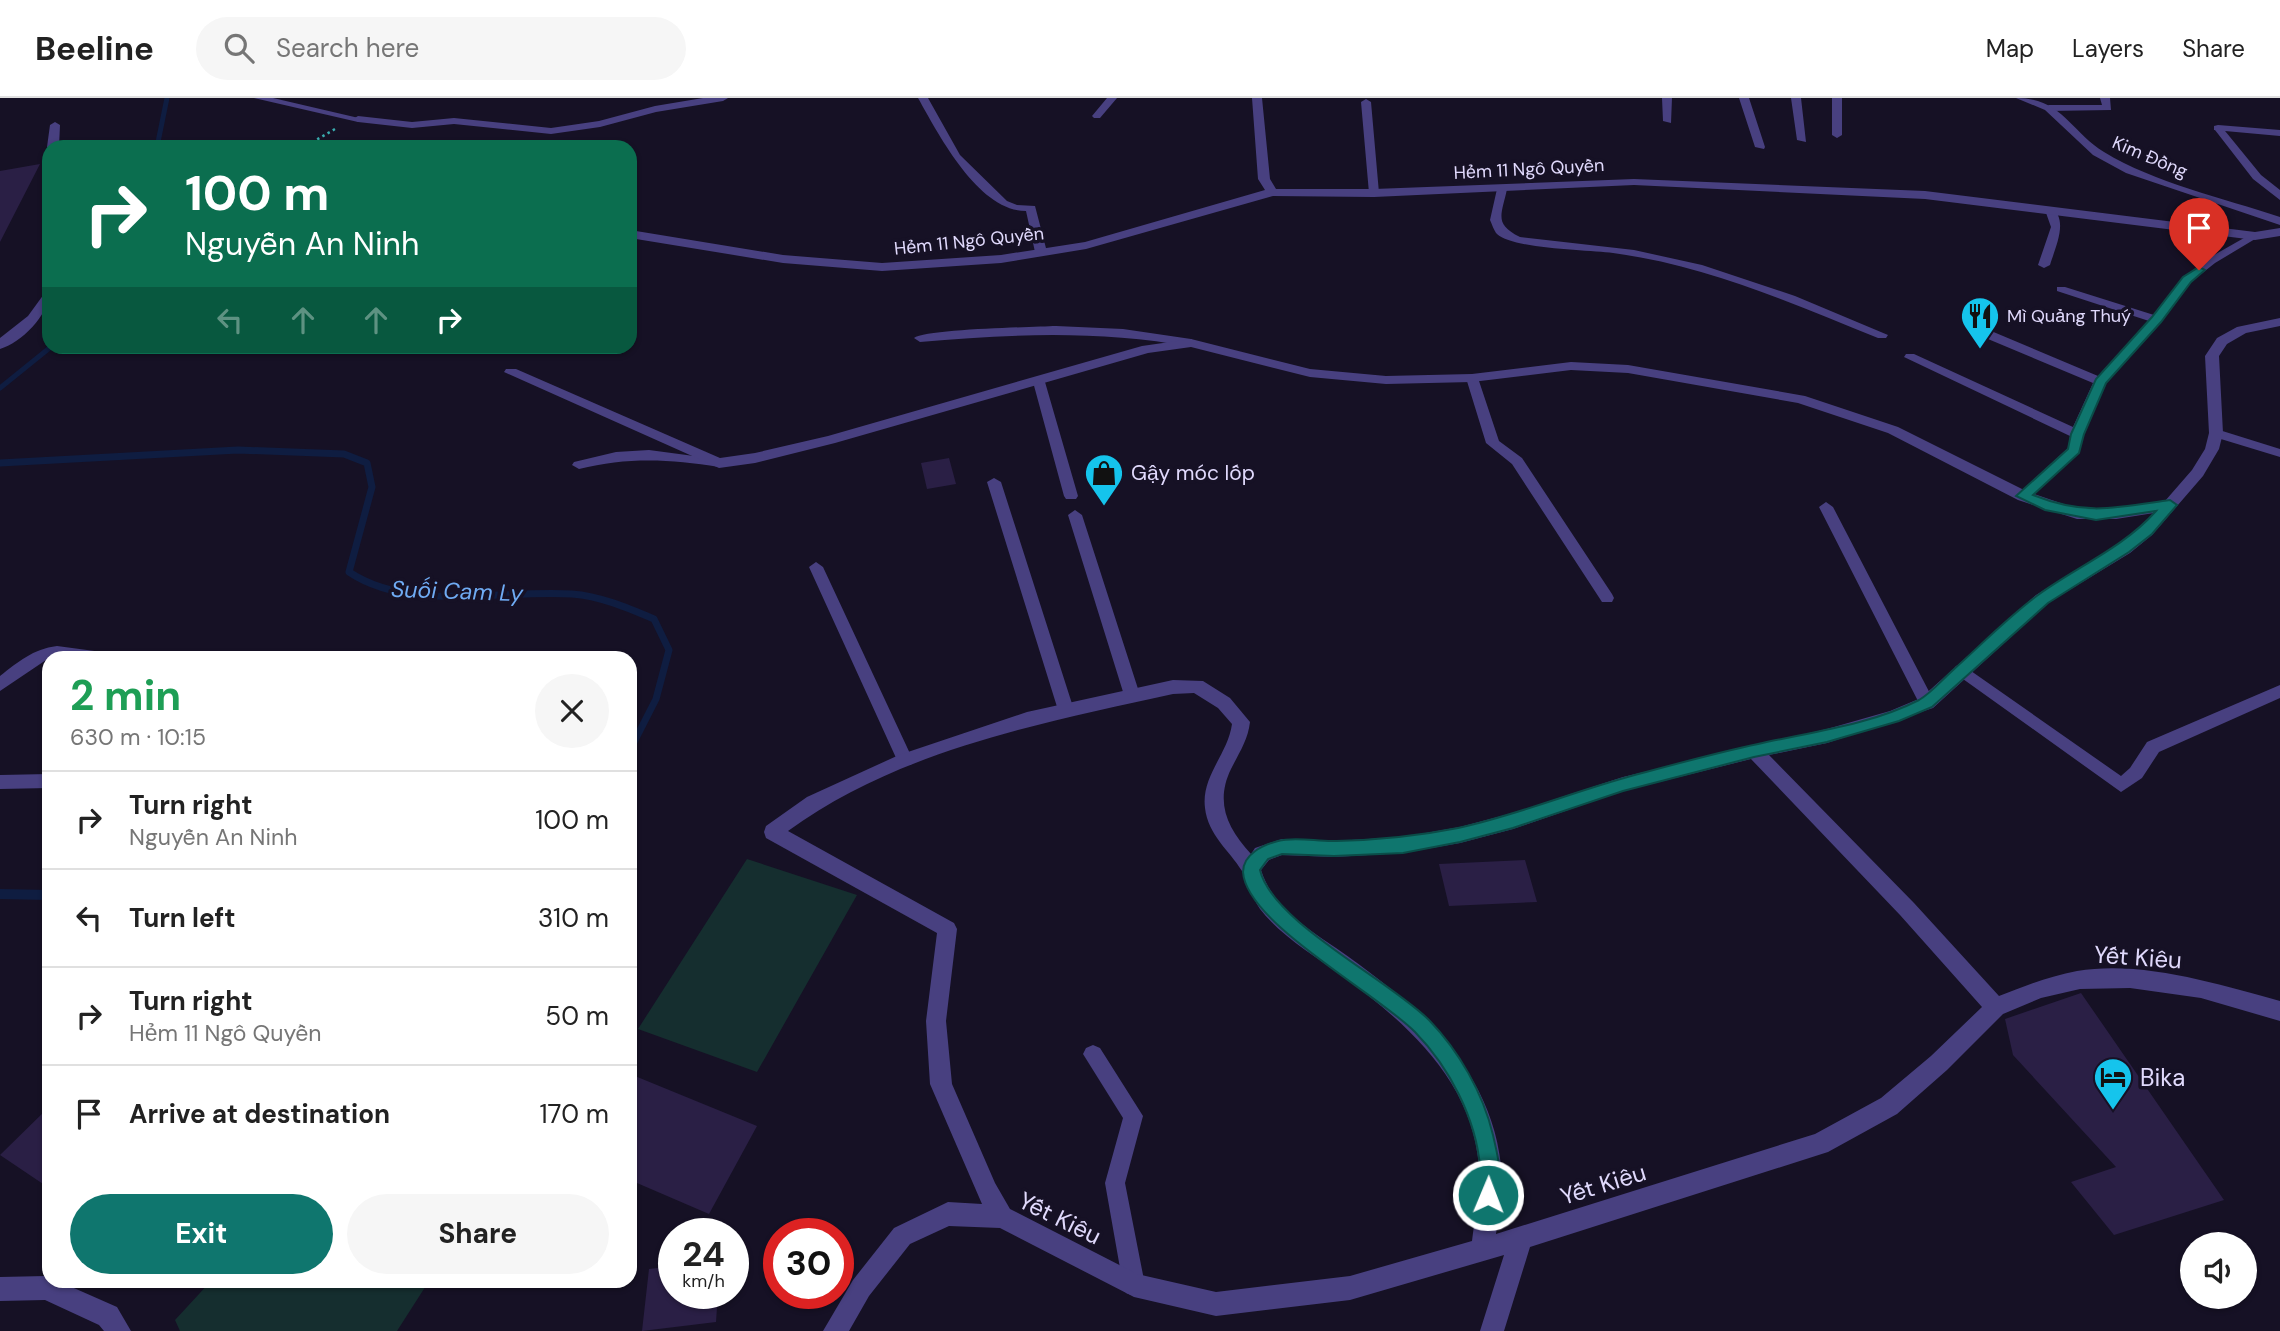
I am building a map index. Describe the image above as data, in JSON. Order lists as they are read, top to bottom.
{
  "streets": {
    "street": ["Kim Đồng", "Hẻm 11 Ngô Quyền", "Yết Kiêu"]
  },
  "water": ["Suối Cam Ly"],
  "places": {
    "restaurant": ["Mì Quảng Thuý"],
    "shop": ["Gậy móc lốp"],
    "hotel": ["Bika"]
  },
  "page": {
    "header": "Beeline",
    "search": "Search here",
    "nav": ["Map", "Layers", "Share"],
    "turn": ["100 m", "Nguyễn An Ninh"],
    "heading": ["2 min", "630 m · 10:15"],
    "list": [
      {
        "name": "Turn right",
        "note": "Nguyễn An Ninh",
        "value": "100 m"
      },
      {
        "name": "Turn left",
        "value": "310 m"
      },
      {
        "name": "Turn right",
        "note": "Hẻm 11 Ngô Quyền",
        "value": "50 m"
      },
      {
        "name": "Arrive at destination",
        "value": "170 m"
      }
    ],
    "buttons": ["Exit", "Share"],
    "speed": "24 km/h",
    "limit": "30"
  }
}
